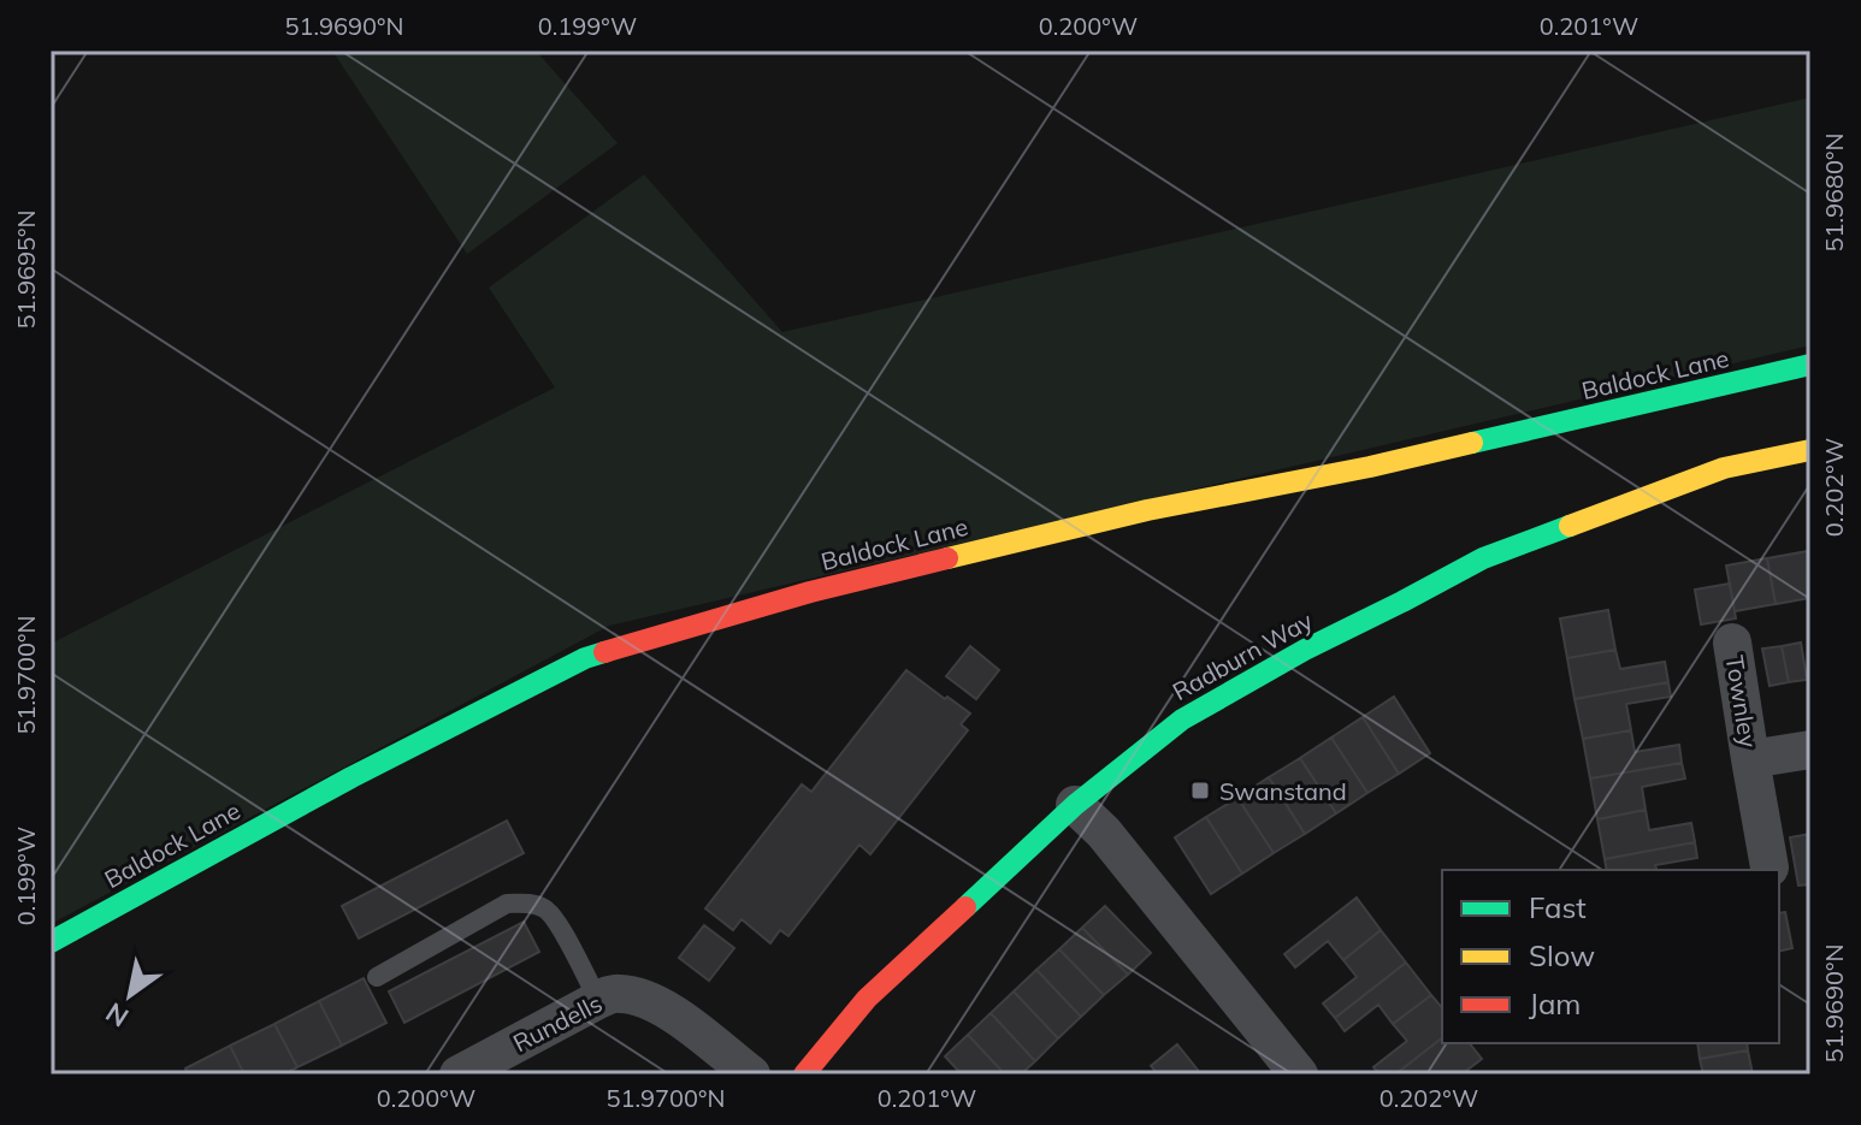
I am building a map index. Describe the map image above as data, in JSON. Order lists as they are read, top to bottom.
{
  "streets": {
    "street": [
      "Baldock Lane",
      "Radburn Way",
      "Townley",
      "Rundells"
    ]
  },
  "places": {
    "transit": ["Swanstand"]
  },
  "legend": ["Fast", "Slow", "Jam"],
  "north": "bottom left",
  "coordinates": [
    "51.9690°N",
    "0.199°W",
    "0.200°W",
    "0.201°W",
    "51.9680°N",
    "51.9695°N",
    "0.202°W",
    "51.9700°N"
  ]
}
